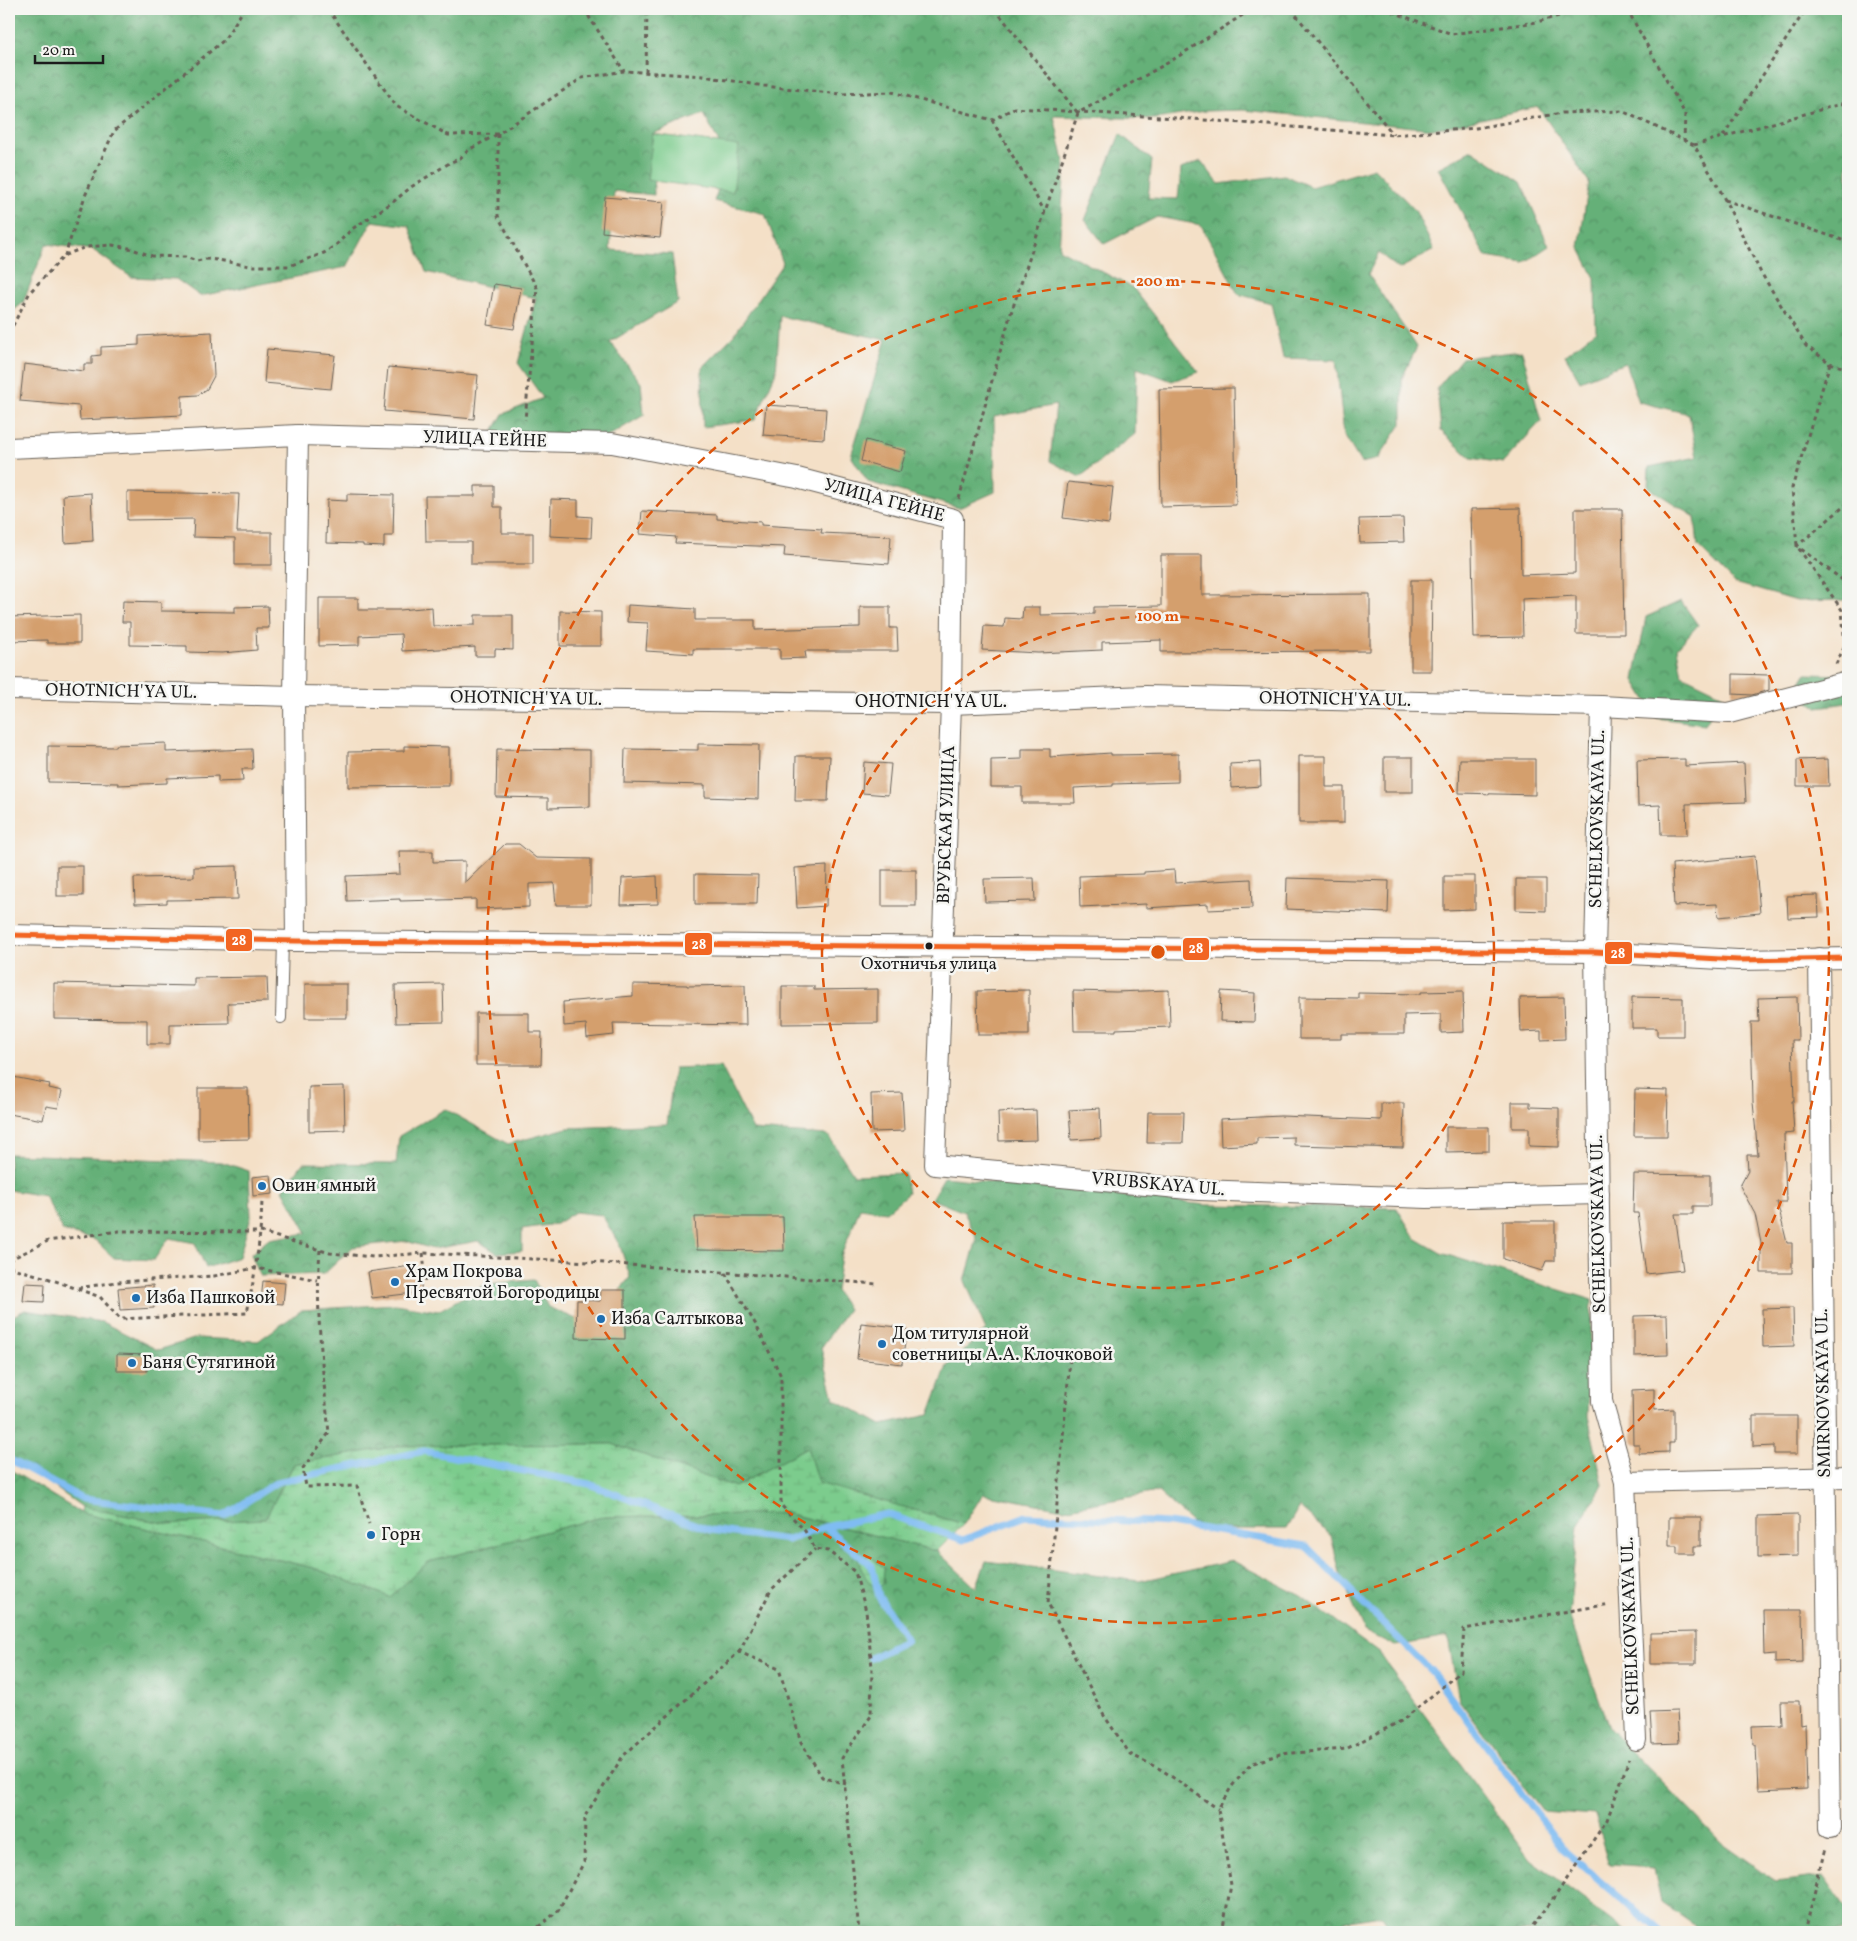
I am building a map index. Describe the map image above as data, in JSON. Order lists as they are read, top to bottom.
{
  "streets": {
    "street": [
      "УЛИЦА ГЕЙНЕ",
      "OHOTNICH'YA UL.",
      "SCHELKOVSKAYA UL.",
      "ВРУБСКАЯ УЛИЦА",
      "VRUBSKAYA UL.",
      "SMIRNOVSKAYA UL."
    ]
  },
  "crossings": [
    ["УЛИЦА ГЕЙНЕ", "ВРУБСКАЯ УЛИЦА"],
    ["OHOTNICH'YA UL.", "SCHELKOVSKAYA UL."],
    ["OHOTNICH'YA UL.", "ВРУБСКАЯ УЛИЦА"],
    ["SCHELKOVSKAYA UL.", "VRUBSKAYA UL."],
    ["ВРУБСКАЯ УЛИЦА", "VRUBSKAYA UL."]
  ],
  "places": [
    "Охотничья улица",
    "Овин ямный",
    "Храм Покрова Пресвятой Богородицы",
    "Изба Пашковой",
    "Изба Салтыкова",
    "Дом титулярной советницы А.А. Клочковой",
    "Баня Сутягиной",
    "Горн"
  ],
  "lines": ["transit line 28"],
  "scale_bar": "20 m",
  "rings": ["200 m", "100 m"]
}
